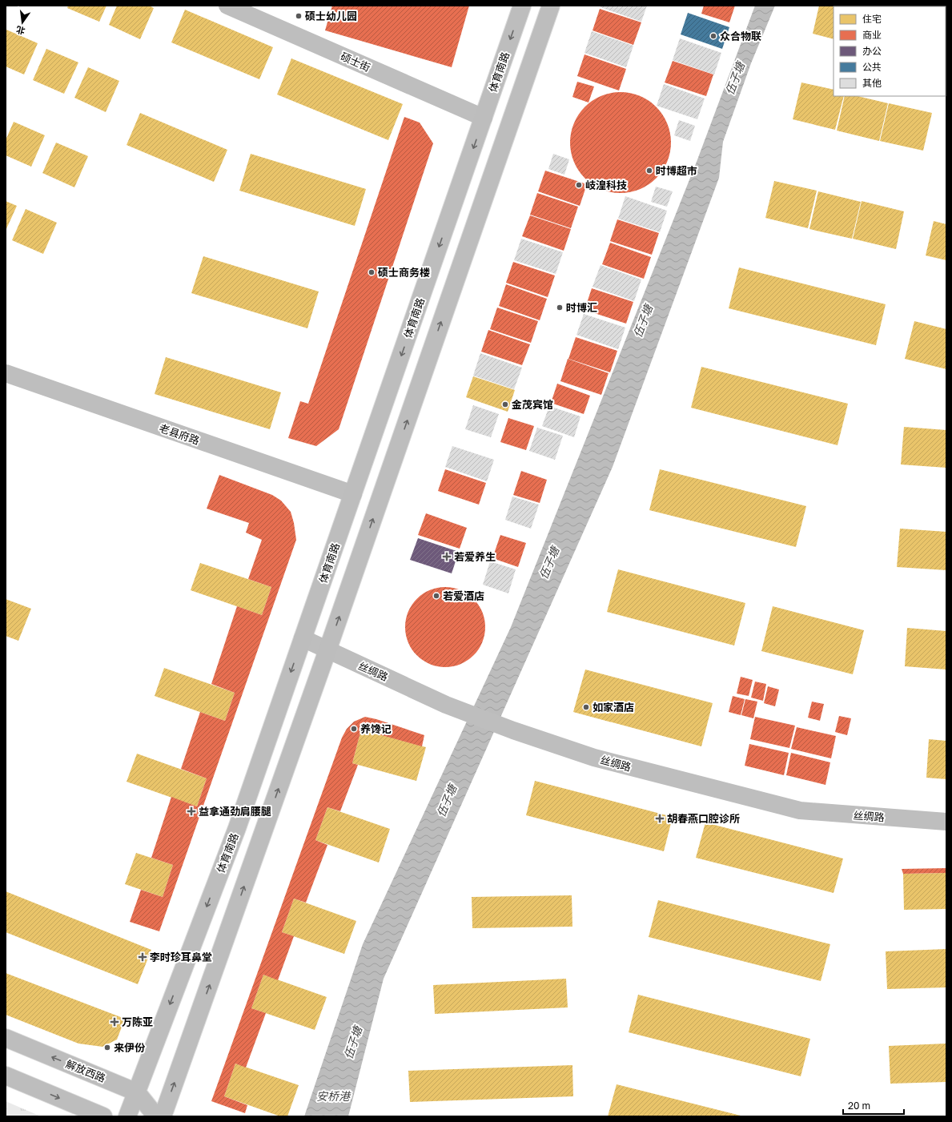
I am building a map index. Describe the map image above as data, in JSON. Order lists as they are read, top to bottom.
{
  "streets": {
    "main road": ["体育南路", "解放西路"],
    "street": ["硕士街", "老县府路", "丝绸路"]
  },
  "crossings": [
    ["硕士街", "体育南路"],
    ["体育南路", "老县府路"],
    ["体育南路", "丝绸路"],
    ["体育南路", "解放西路"]
  ],
  "water": ["伍子塘", "安桥港"],
  "places": {
    "other": [
      "硕士幼儿园",
      "众合物联",
      "时博超市",
      "岐湟科技",
      "硕士商务楼",
      "时博汇",
      "金茂宾馆",
      "若爱酒店",
      "如家酒店",
      "养馋记",
      "来伊份"
    ],
    "health": [
      "若爱养生",
      "益拿通劲肩腰腿",
      "胡春燕口腔诊所",
      "李时珍耳鼻堂",
      "万陈亚"
    ]
  },
  "legend": [
    "住宅",
    "商业",
    "办公",
    "公共",
    "其他"
  ],
  "scale_bar": "20 m",
  "north": "bottom"
}
